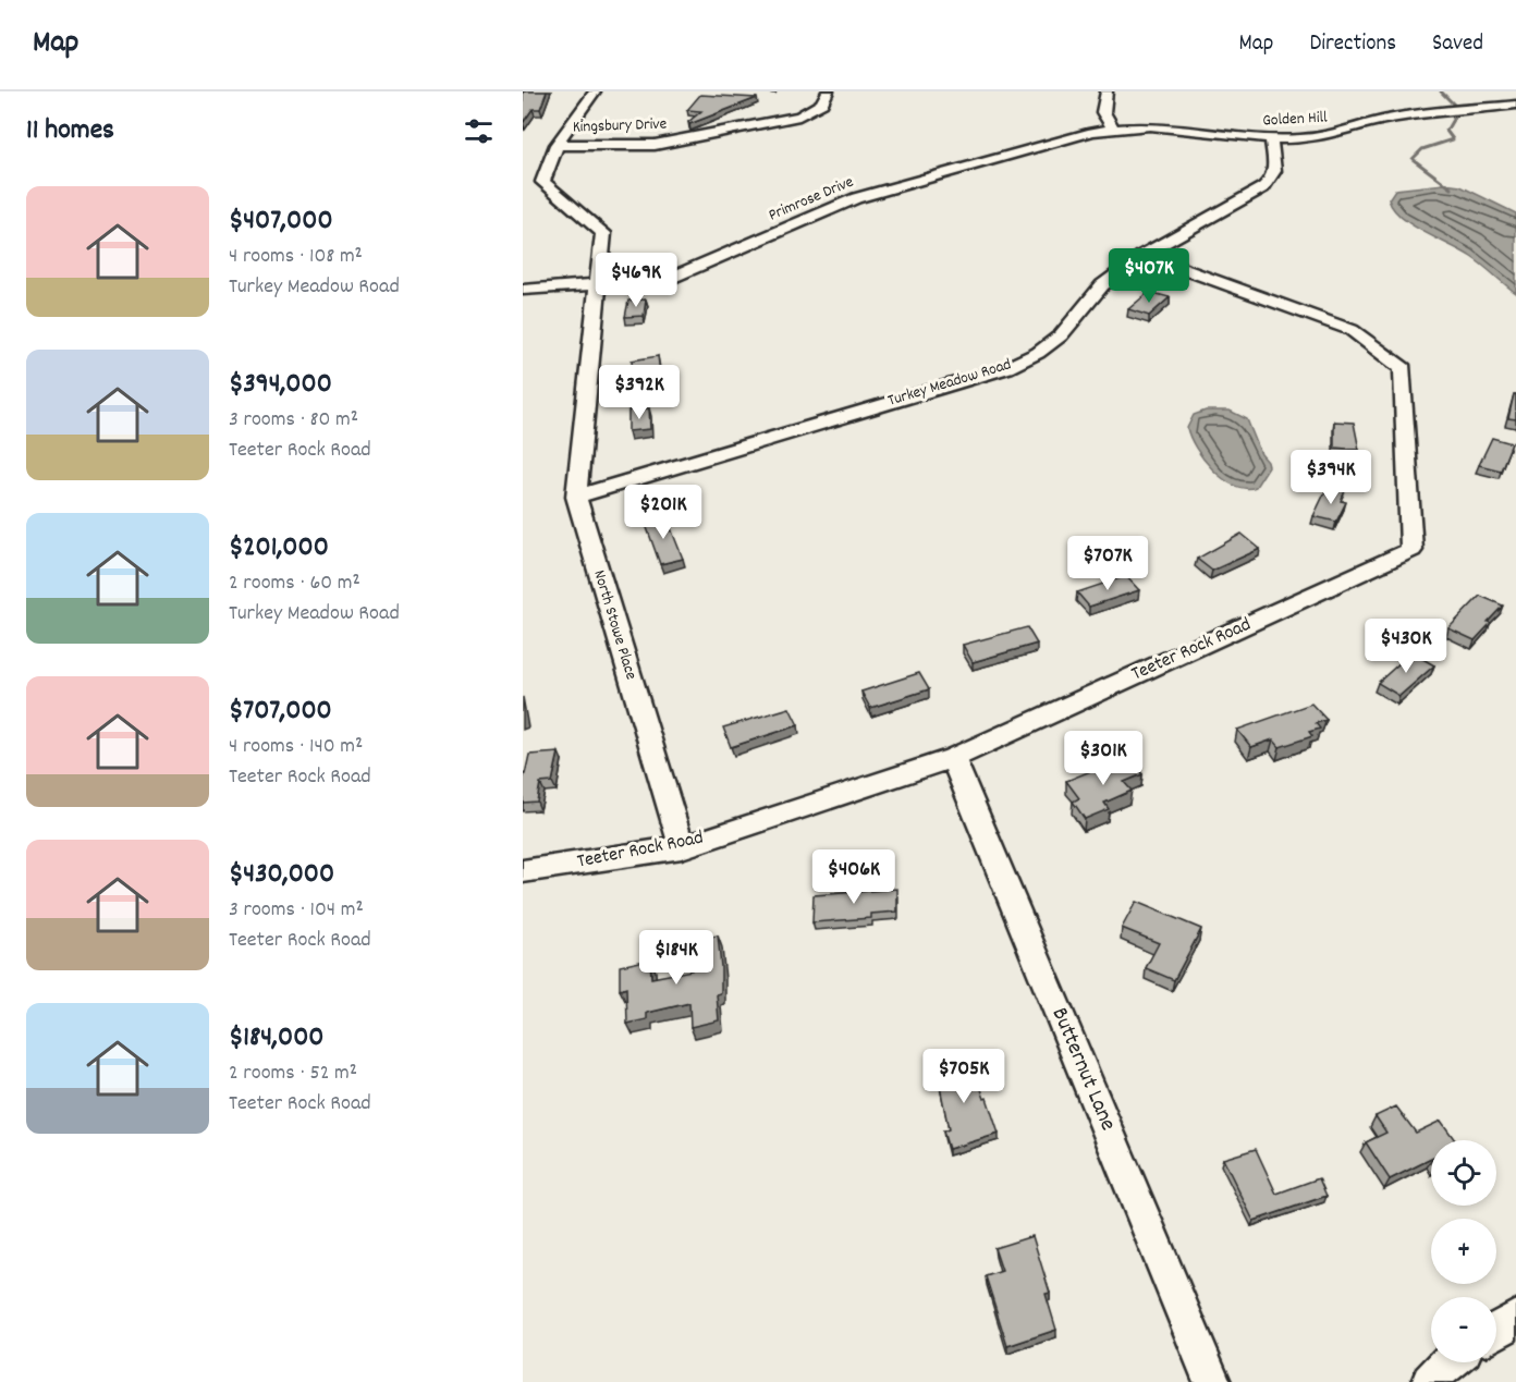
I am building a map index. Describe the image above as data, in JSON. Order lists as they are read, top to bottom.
{
  "streets": {
    "street": [
      "Golden Hill",
      "Kingsbury Drive",
      "Primrose Drive",
      "Turkey Meadow Road",
      "North Stowe Place",
      "Teeter Rock Road",
      "Butternut Lane"
    ]
  },
  "crossings": [
    ["Golden Hill", "Primrose Drive"],
    ["Golden Hill", "Turkey Meadow Road"],
    ["Kingsbury Drive", "North Stowe Place"],
    ["Primrose Drive", "North Stowe Place"],
    ["Turkey Meadow Road", "North Stowe Place"],
    ["Turkey Meadow Road", "Teeter Rock Road"],
    ["North Stowe Place", "Teeter Rock Road"],
    ["Teeter Rock Road", "Butternut Lane"]
  ],
  "page": {
    "header": "Map",
    "nav": ["Map", "Directions", "Saved"],
    "heading": "11 homes",
    "list": [
      {
        "name": "$407,000",
        "note": "4 rooms · 108 m² · Turkey Meadow Road"
      },
      {
        "name": "$394,000",
        "note": "3 rooms · 80 m² · Teeter Rock Road"
      },
      {
        "name": "$201,000",
        "note": "2 rooms · 60 m² · Turkey Meadow Road"
      },
      {
        "name": "$707,000",
        "note": "4 rooms · 140 m² · Teeter Rock Road"
      },
      {
        "name": "$430,000",
        "note": "3 rooms · 104 m² · Teeter Rock Road"
      },
      {
        "name": "$184,000",
        "note": "2 rooms · 52 m² · Teeter Rock Road"
      }
    ],
    "price": [
      "$407K",
      "$469K",
      "$392K",
      "$394K",
      "$201K",
      "$707K",
      "$430K",
      "$301K",
      "$406K",
      "$184K",
      "$705K"
    ],
    "map_buttons": ["+", "−"]
  }
}
